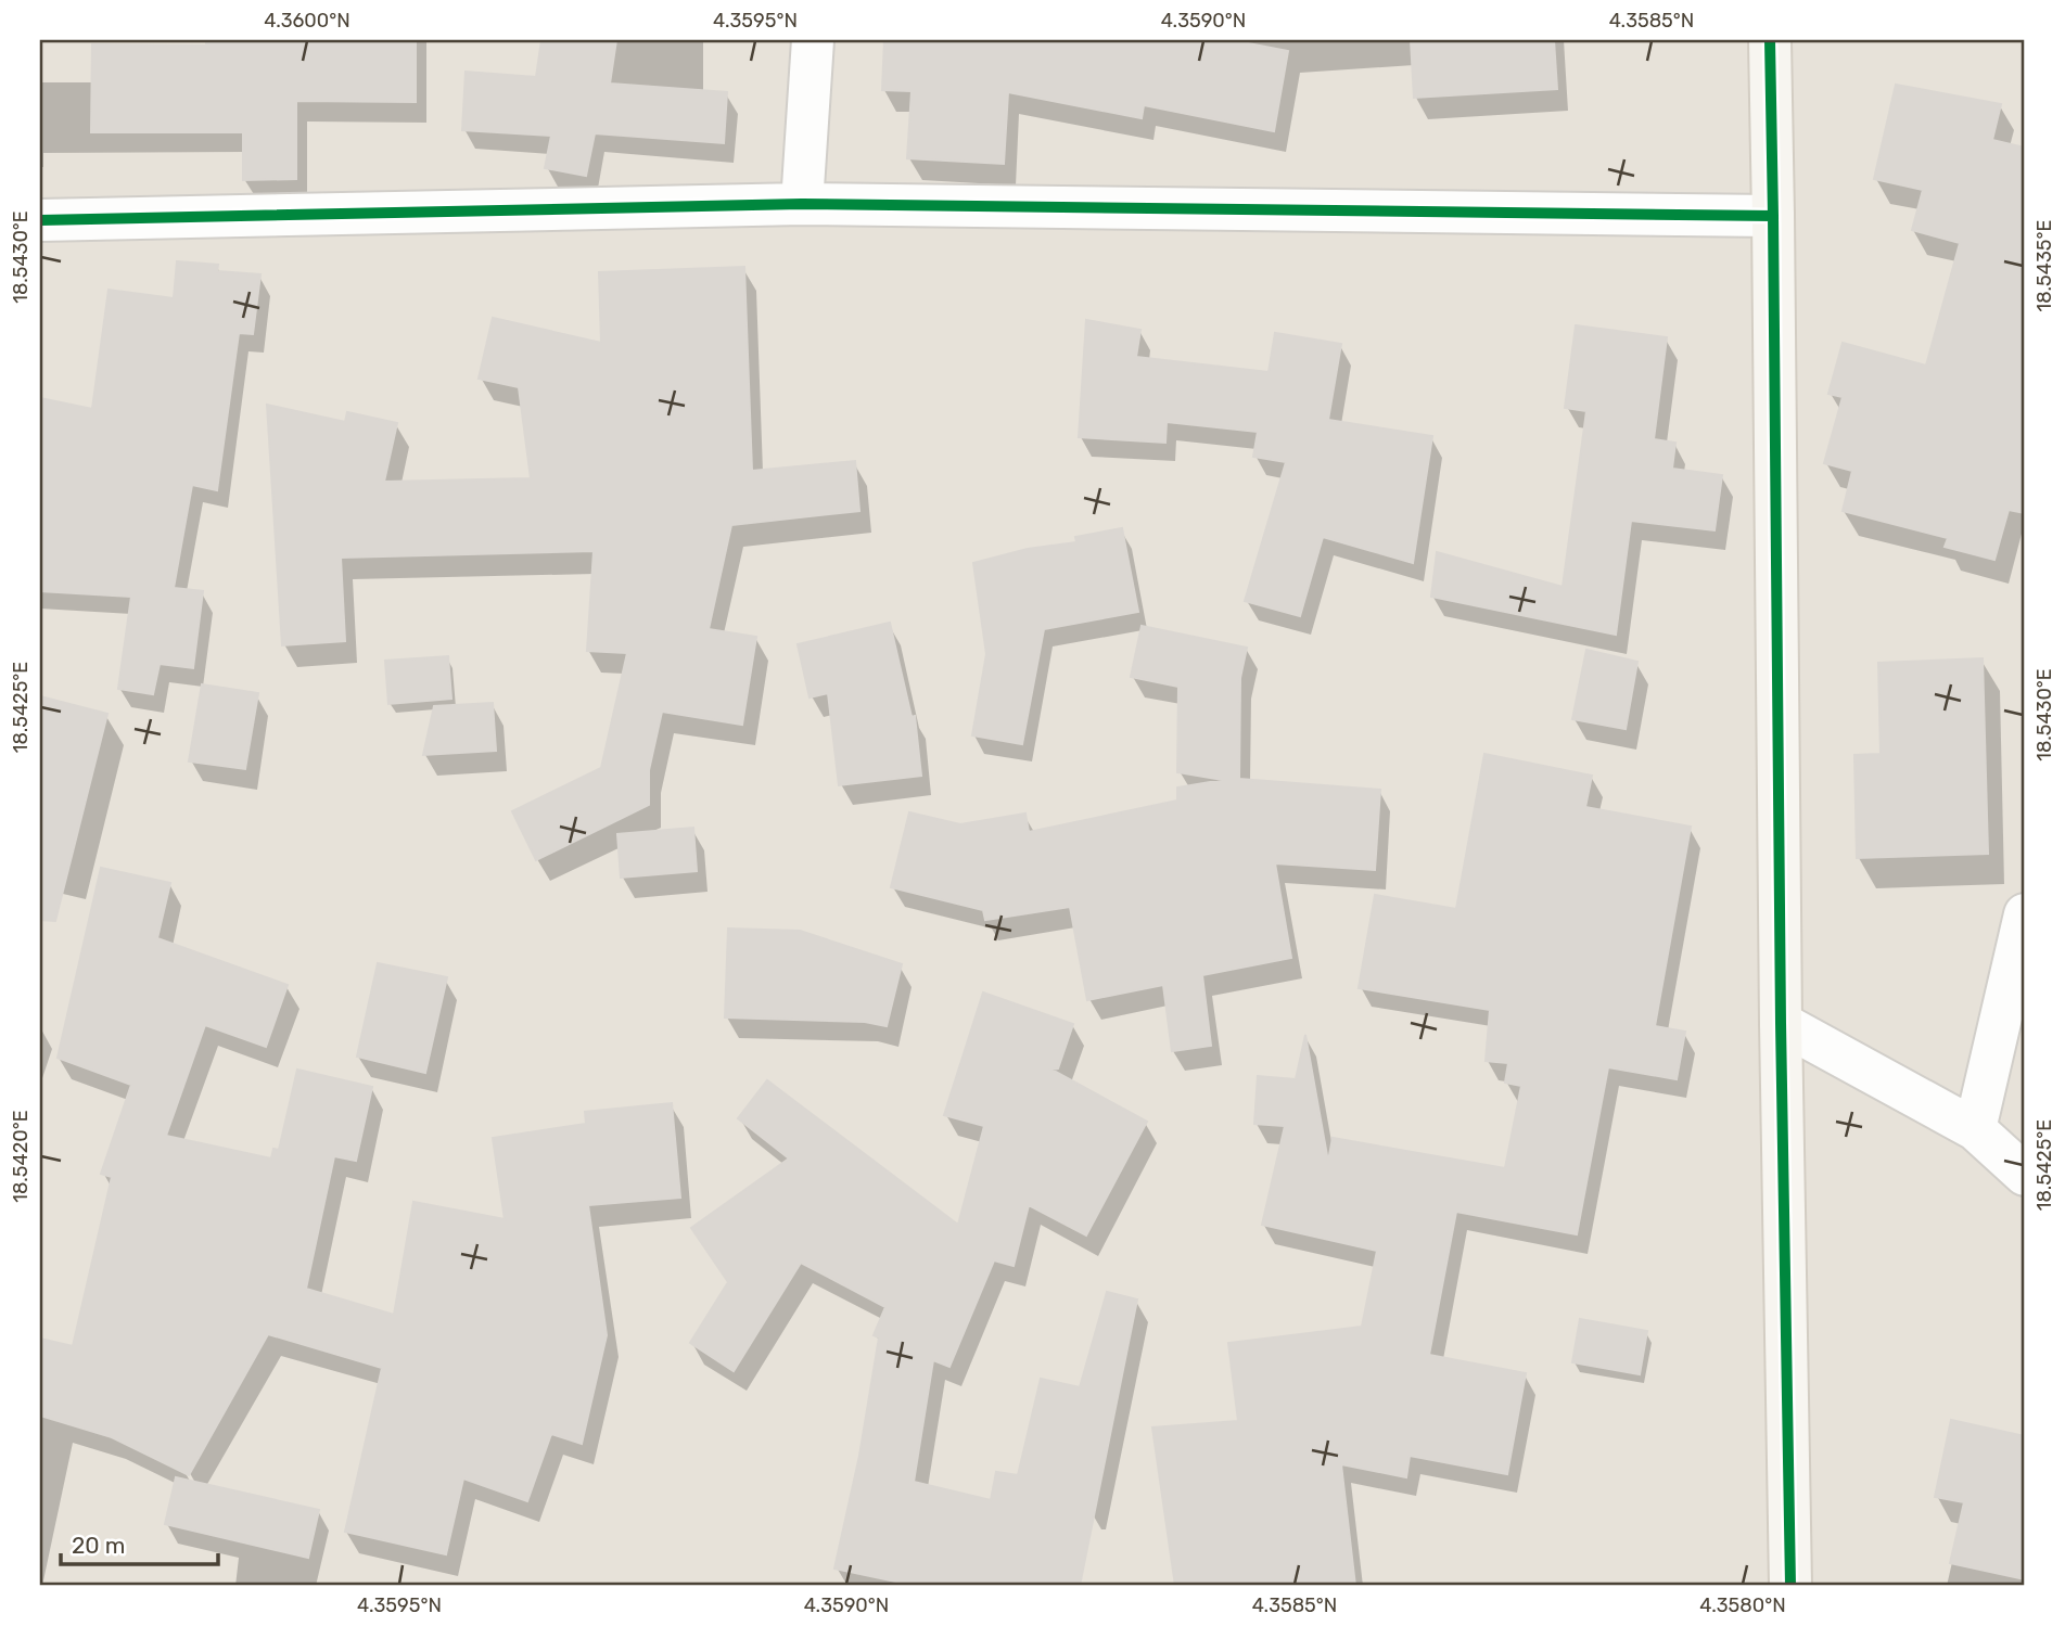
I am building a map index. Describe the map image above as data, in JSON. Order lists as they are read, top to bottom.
{
  "scale_bar": "20 m",
  "coordinates": [
    "4.3600°N",
    "4.3595°N",
    "4.3590°N",
    "4.3585°N",
    "18.5430°E",
    "18.5435°E",
    "18.5425°E",
    "18.5420°E",
    "4.3580°N"
  ]
}
